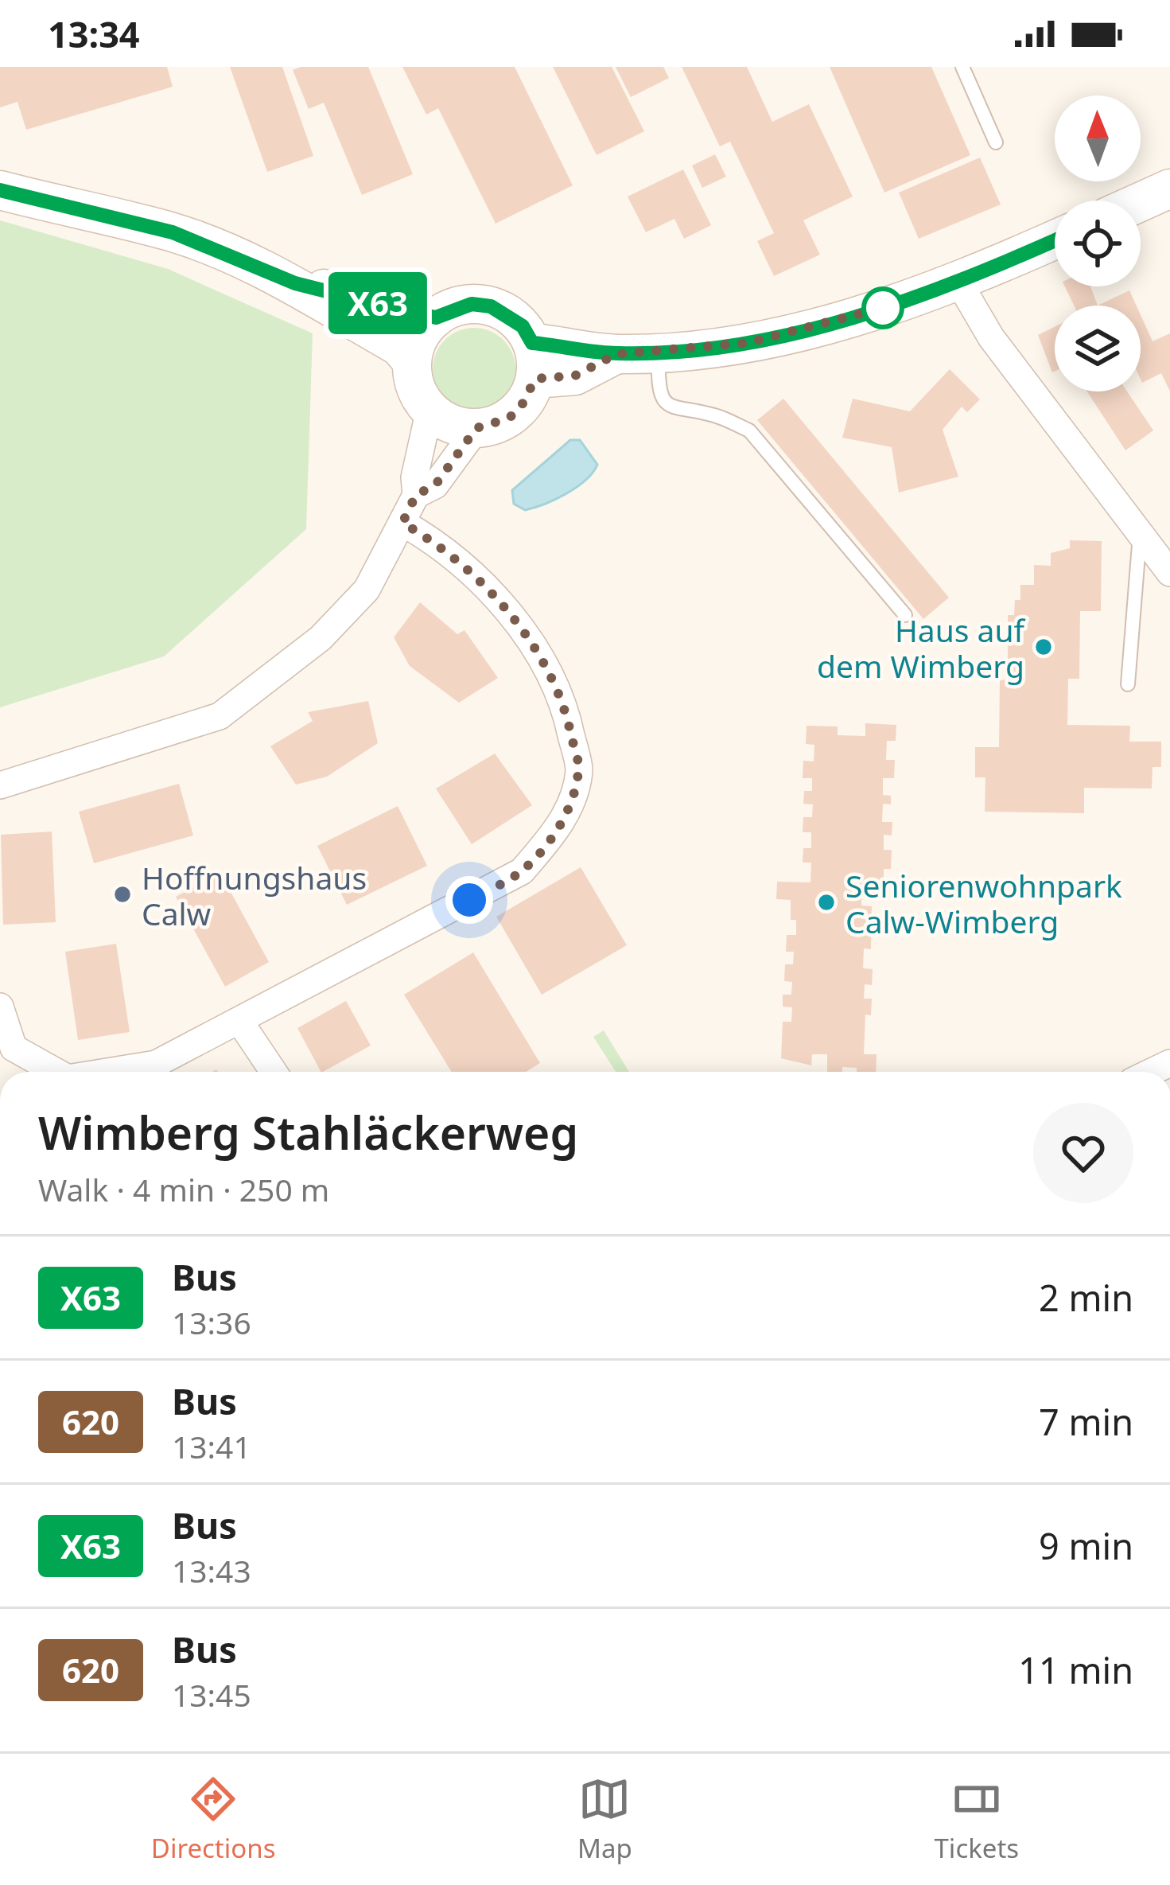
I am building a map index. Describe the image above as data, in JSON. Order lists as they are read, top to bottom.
{
  "places": ["Haus auf dem Wimberg", "Hoffnungshaus Calw", "Seniorenwohnpark Calw-Wimberg"],
  "lines": ["bus line X63"],
  "north": "top",
  "page": {
    "status": "13:34",
    "on_map": "X63",
    "heading": ["Wimberg Stahläckerweg", "Walk · 4 min · 250 m"],
    "list": [
      {
        "mark": "X63",
        "name": "Bus",
        "note": "13:36",
        "value": "2 min"
      },
      {
        "mark": "620",
        "name": "Bus",
        "note": "13:41",
        "value": "7 min"
      },
      {
        "mark": "X63",
        "name": "Bus",
        "note": "13:43",
        "value": "9 min"
      },
      {
        "mark": "620",
        "name": "Bus",
        "note": "13:45",
        "value": "11 min"
      }
    ],
    "tabs": ["Directions", "Map", "Tickets"]
  }
}
